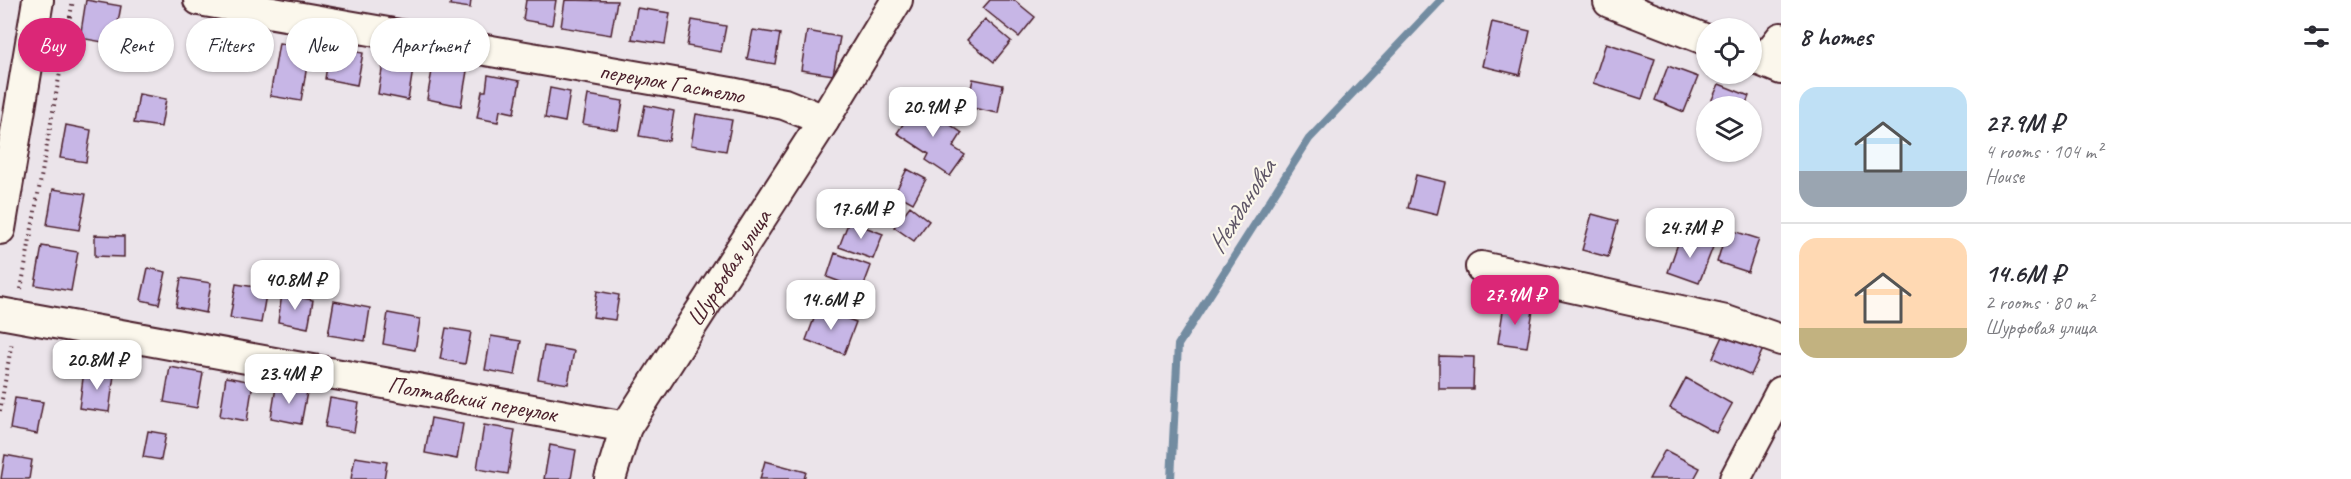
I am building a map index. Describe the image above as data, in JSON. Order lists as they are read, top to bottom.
{
  "streets": {
    "street": ["переулок Гастелло", "Шурфовая улица", "Полтавский переулок"]
  },
  "crossings": [
    ["переулок Гастелло", "Шурфовая улица"],
    ["Шурфовая улица", "Полтавский переулок"]
  ],
  "water": ["Неждановка"],
  "page": {
    "heading": "8 homes",
    "chip": [
      "Buy",
      "Rent",
      "Filters",
      "New",
      "Apartment"
    ],
    "list": [
      {
        "name": "27.9M ₽",
        "note": "4 rooms · 104 m² · House"
      },
      {
        "name": "14.6M ₽",
        "note": "2 rooms · 80 m² · Шурфовая улица"
      }
    ],
    "price": [
      "20.9M ₽",
      "17.6M ₽",
      "24.7M ₽",
      "40.8M ₽",
      "27.9M ₽",
      "14.6M ₽",
      "20.8M ₽",
      "23.4M ₽"
    ]
  }
}
